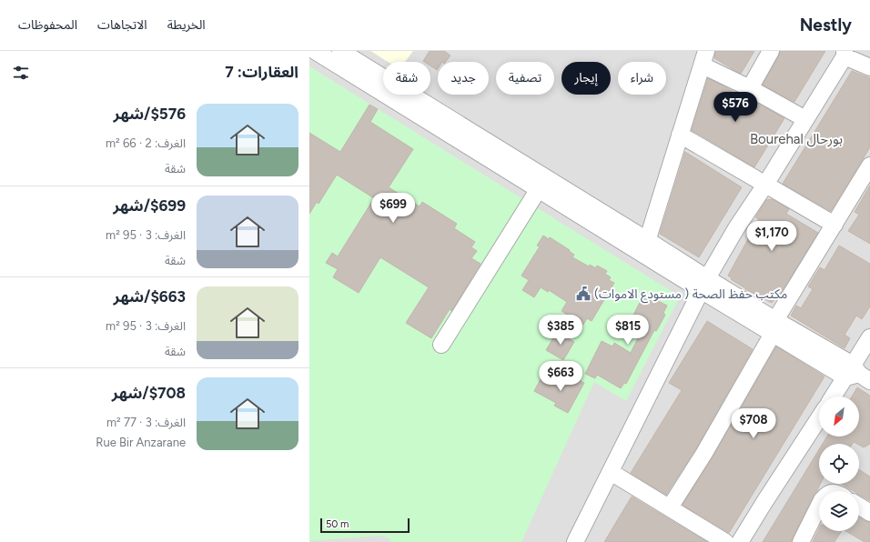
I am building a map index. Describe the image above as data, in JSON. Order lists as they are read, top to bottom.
{
  "districts": ["Bourehal بورحال"],
  "places": {
    "public building": ["مكتب حفظ الصحة ( مستودع الاموات)"]
  },
  "scale_bar": "50 m",
  "north": "bottom left",
  "page": {
    "header": "Nestly",
    "nav": ["الخريطة", "الاتجاهات", "المحفوظات"],
    "heading": "العقارات: 7",
    "chip": [
      "شراء",
      "إيجار",
      "تصفية",
      "جديد",
      "شقة"
    ],
    "price": [
      "$576",
      "$699",
      "$1,170",
      "$385",
      "$815",
      "$663",
      "$708"
    ],
    "list": [
      {
        "name": "$576/شهر",
        "note": "الغرف: 2 · 66 m² · شقة"
      },
      {
        "name": "$699/شهر",
        "note": "الغرف: 3 · 95 m² · شقة"
      },
      {
        "name": "$663/شهر",
        "note": "الغرف: 3 · 95 m² · شقة"
      },
      {
        "name": "$708/شهر",
        "note": "الغرف: 3 · 77 m² · Rue Bir Anzarane"
      }
    ],
    "scale": "50 m"
  }
}
